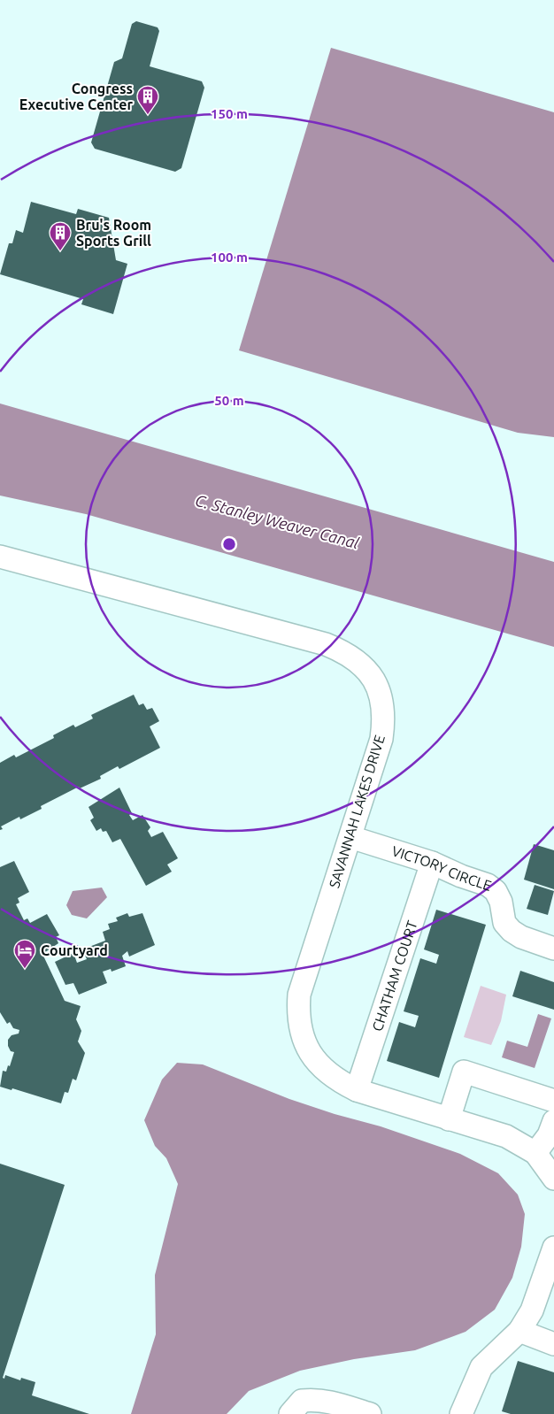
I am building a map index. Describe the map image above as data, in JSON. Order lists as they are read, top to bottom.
{
  "streets": {
    "street": ["SAVANNAH LAKES DRIVE", "VICTORY CIRCLE", "CHATHAM COURT"]
  },
  "crossings": [
    ["SAVANNAH LAKES DRIVE", "VICTORY CIRCLE"],
    ["SAVANNAH LAKES DRIVE", "CHATHAM COURT"],
    ["VICTORY CIRCLE", "CHATHAM COURT"]
  ],
  "water": ["C. Stanley Weaver Canal"],
  "places": {
    "building": ["Congress Executive Center", "Bru's Room Sports Grill"],
    "hotel": ["Courtyard"]
  },
  "rings": ["150 m", "100 m", "50 m"]
}
